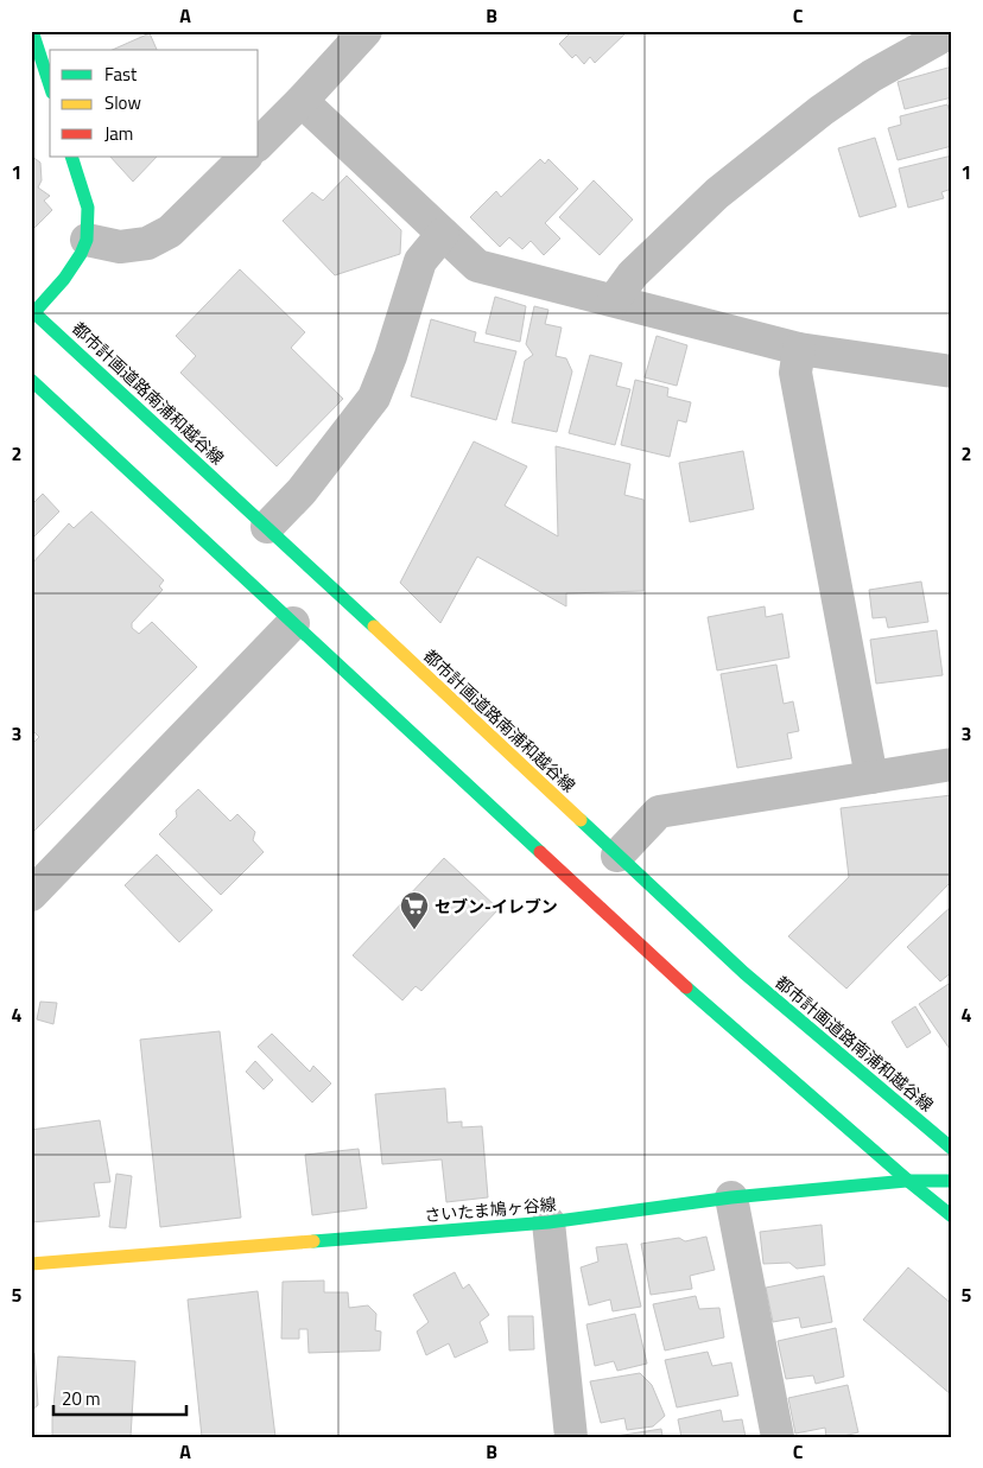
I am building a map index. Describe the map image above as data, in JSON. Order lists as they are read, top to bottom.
{
  "streets": {
    "street": ["都市計画道路南浦和越谷線", "さいたま鳩ヶ谷線"]
  },
  "places": {
    "supermarket": ["セブン-イレブン"]
  },
  "legend": ["Fast", "Slow", "Jam"],
  "scale_bar": "20 m",
  "grid": {
    "columns": ["A", "B", "C"],
    "rows": [
      "1",
      "2",
      "3",
      "4",
      "5"
    ]
  }
}
